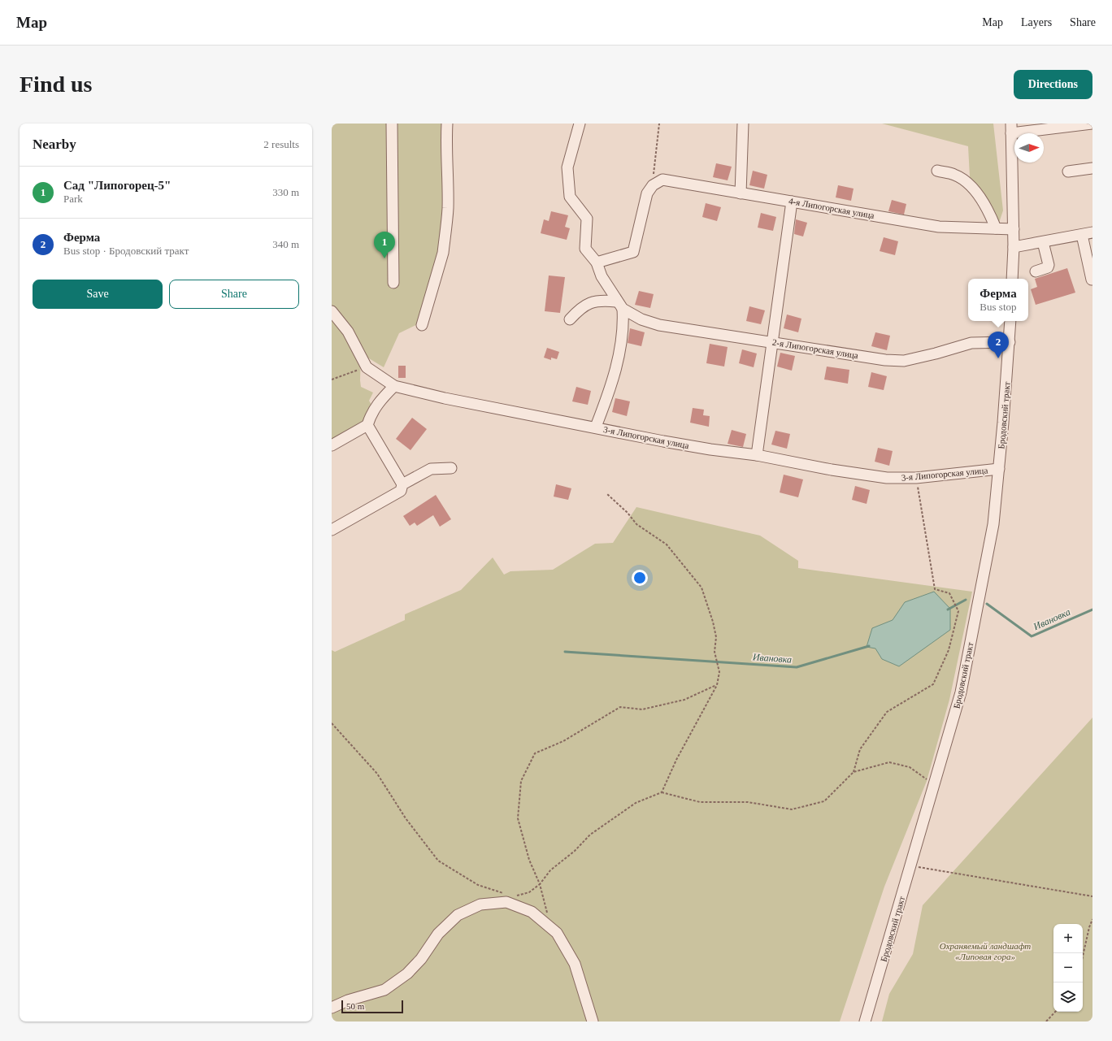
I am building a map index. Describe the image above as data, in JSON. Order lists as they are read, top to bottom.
{
  "streets": {
    "street": [
      "4-я Липогорская улица",
      "2-я Липогорская улица",
      "Бродовский тракт",
      "3-я Липогорская улица"
    ]
  },
  "crossings": [
    ["2-я Липогорская улица", "Бродовский тракт"],
    ["Бродовский тракт", "3-я Липогорская улица"]
  ],
  "water": ["Ивановка"],
  "parks": ["Охраняемый ландшафт «Липовая гора»"],
  "scale_bar": "50 m",
  "north": "right",
  "page": {
    "header": "Map",
    "nav": ["Map", "Layers", "Share"],
    "buttons": [
      "Directions",
      ["Save", "Share"]
    ],
    "title": "Find us",
    "heading": ["Nearby", "2 results"],
    "list": [
      {
        "mark": "1",
        "name": "Сад \"Липогорец-5\"",
        "note": "Park",
        "value": "330 m"
      },
      {
        "mark": "2",
        "name": "Ферма",
        "note": "Bus stop · Бродовский тракт",
        "value": "340 m"
      }
    ],
    "pins": ["1", "2"],
    "popup": ["Ферма", "Bus stop"],
    "map_buttons": ["+", "−"],
    "scale": "50 m"
  }
}
